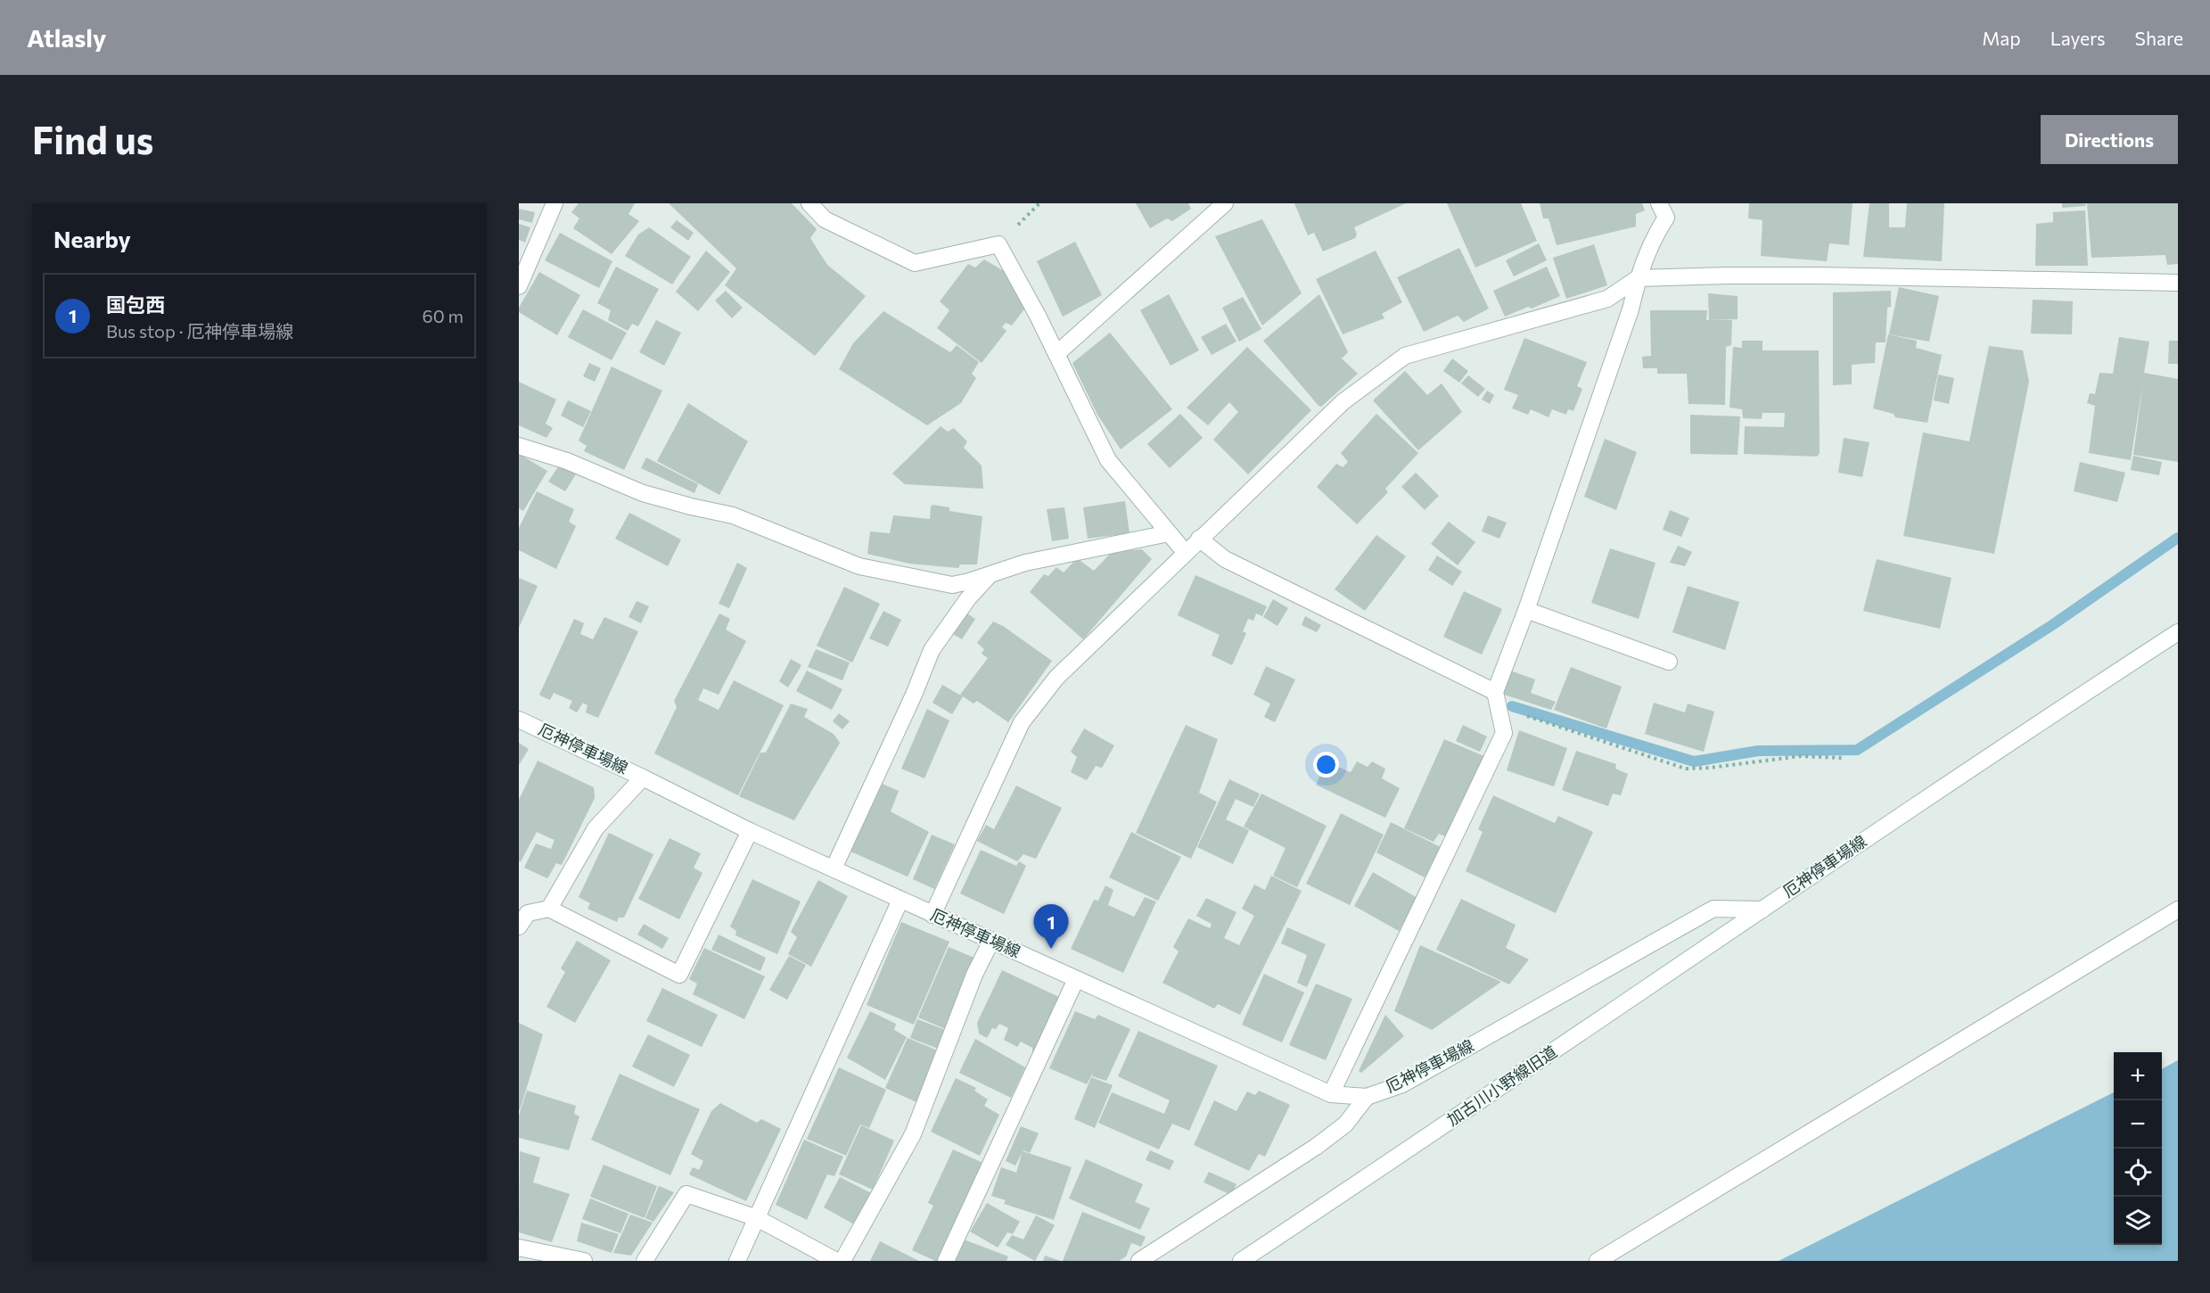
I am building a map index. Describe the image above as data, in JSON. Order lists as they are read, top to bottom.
{
  "streets": {
    "street": ["厄神停車場線", "加古川小野線旧道"]
  },
  "crossings": [
    ["厄神停車場線", "加古川小野線旧道"]
  ],
  "page": {
    "header": "Atlasly",
    "nav": ["Map", "Layers", "Share"],
    "buttons": "Directions",
    "title": "Find us",
    "heading": "Nearby",
    "list": [
      {
        "mark": "1",
        "name": "国包西",
        "note": "Bus stop · 厄神停車場線",
        "value": "60 m"
      }
    ],
    "pins": "1",
    "map_buttons": ["+", "−"]
  }
}
